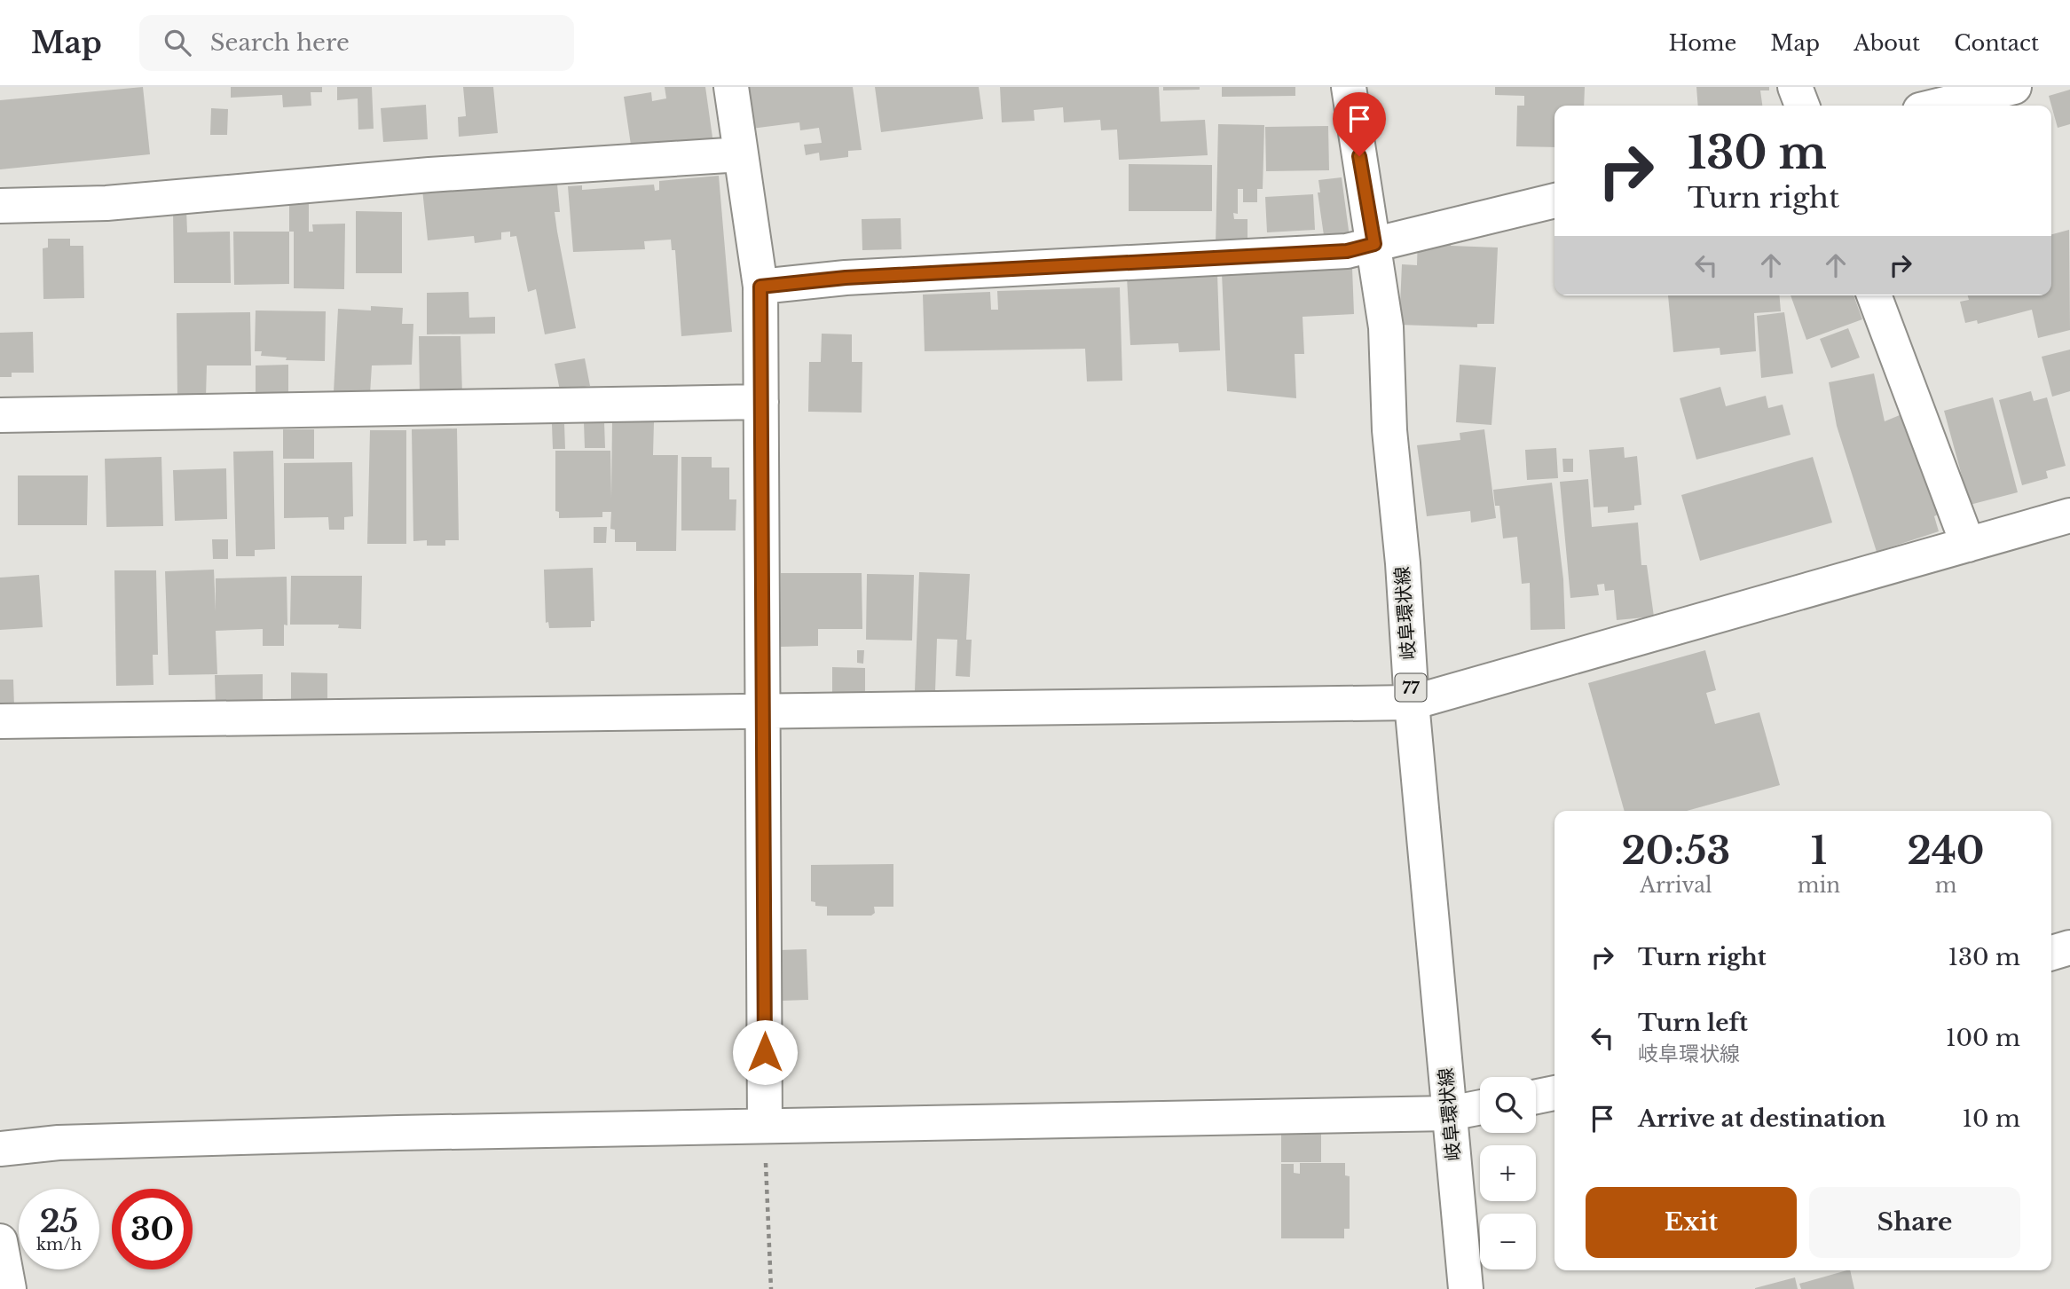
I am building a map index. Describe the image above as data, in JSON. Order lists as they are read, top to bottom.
{
  "streets": {
    "street": ["岐阜環状線", "77"]
  },
  "page": {
    "header": "Map",
    "search": "Search here",
    "nav": [
      "Home",
      "Map",
      "About",
      "Contact"
    ],
    "turn": ["130 m", "Turn right"],
    "eta": [
      "20:53",
      "Arrival",
      "1",
      "min",
      "240",
      "m"
    ],
    "list": [
      {
        "name": "Turn right",
        "value": "130 m"
      },
      {
        "name": "Turn left",
        "note": "岐阜環状線",
        "value": "100 m"
      },
      {
        "name": "Arrive at destination",
        "value": "10 m"
      }
    ],
    "map_buttons": ["+", "−"],
    "buttons": ["Exit", "Share"],
    "speed": "25 km/h",
    "limit": "30"
  }
}
